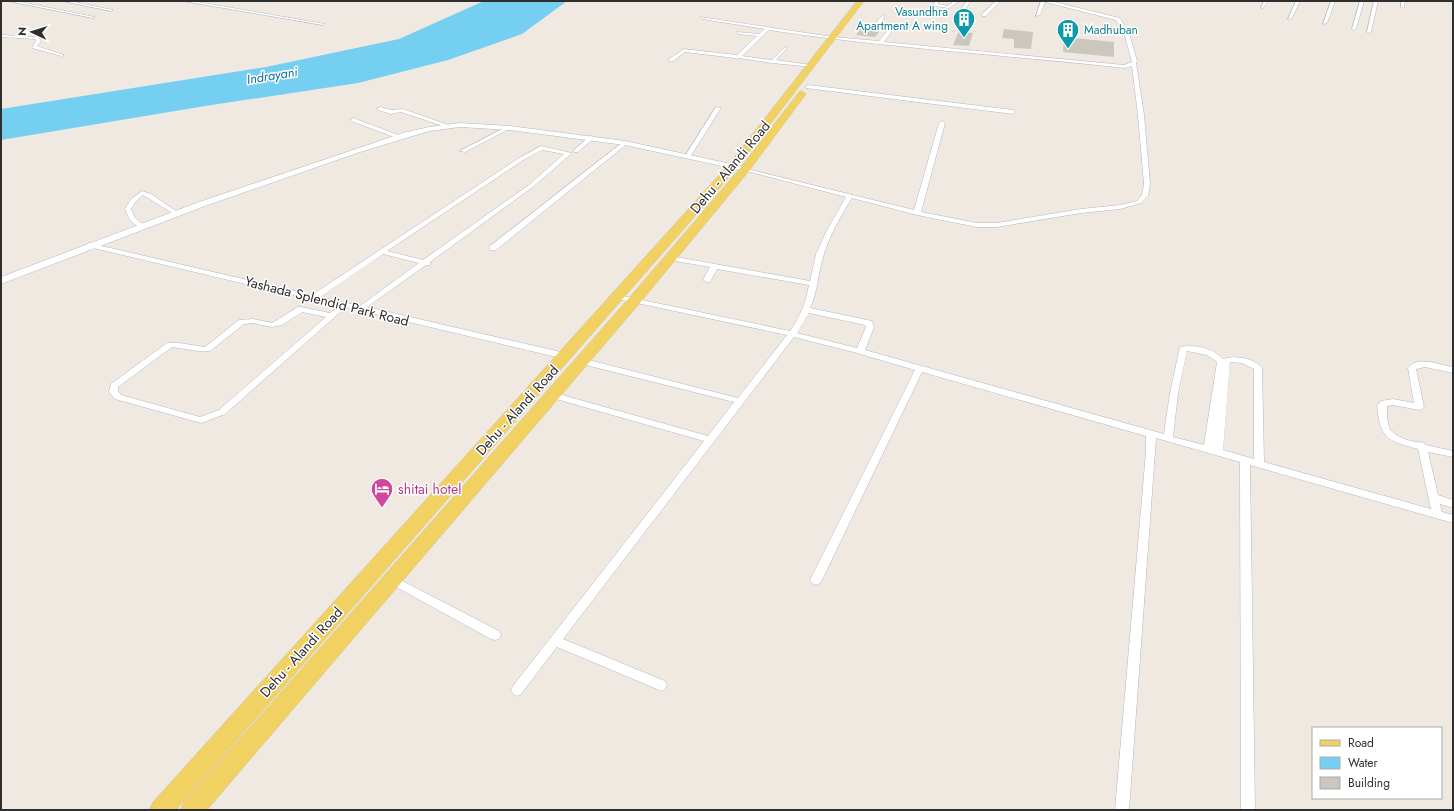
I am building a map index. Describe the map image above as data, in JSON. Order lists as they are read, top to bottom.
{
  "streets": {
    "main road": ["Dehu - Alandi Road"],
    "street": ["Yashada Splendid Park Road"]
  },
  "crossings": [
    ["Dehu - Alandi Road", "Yashada Splendid Park Road"]
  ],
  "water": ["Indrayani"],
  "places": {
    "building": ["Vasundhra Apartment A wing", "Madhuban"],
    "hotel": ["shitai hotel"]
  },
  "legend": ["Road", "Water", "Building"],
  "north": "left"
}
